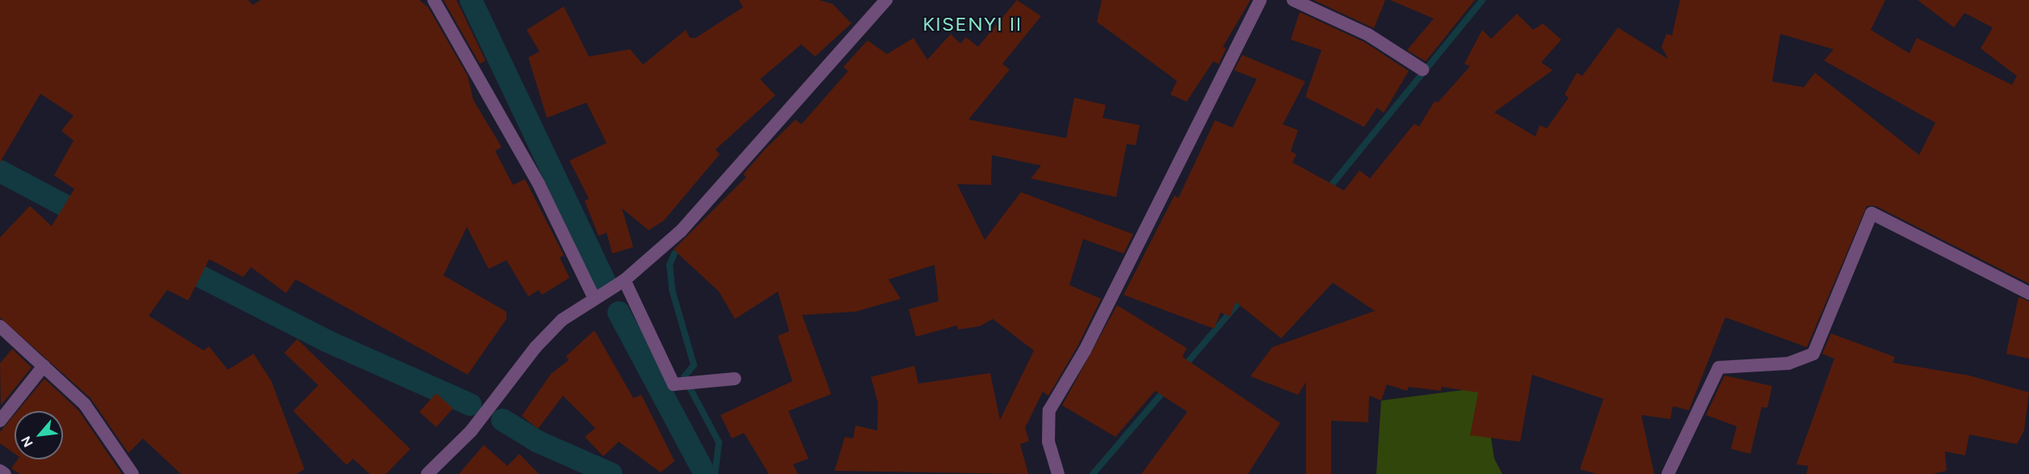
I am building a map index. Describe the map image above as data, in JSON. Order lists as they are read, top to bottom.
{
  "districts": ["KISENYI II"],
  "north": "bottom left"
}
